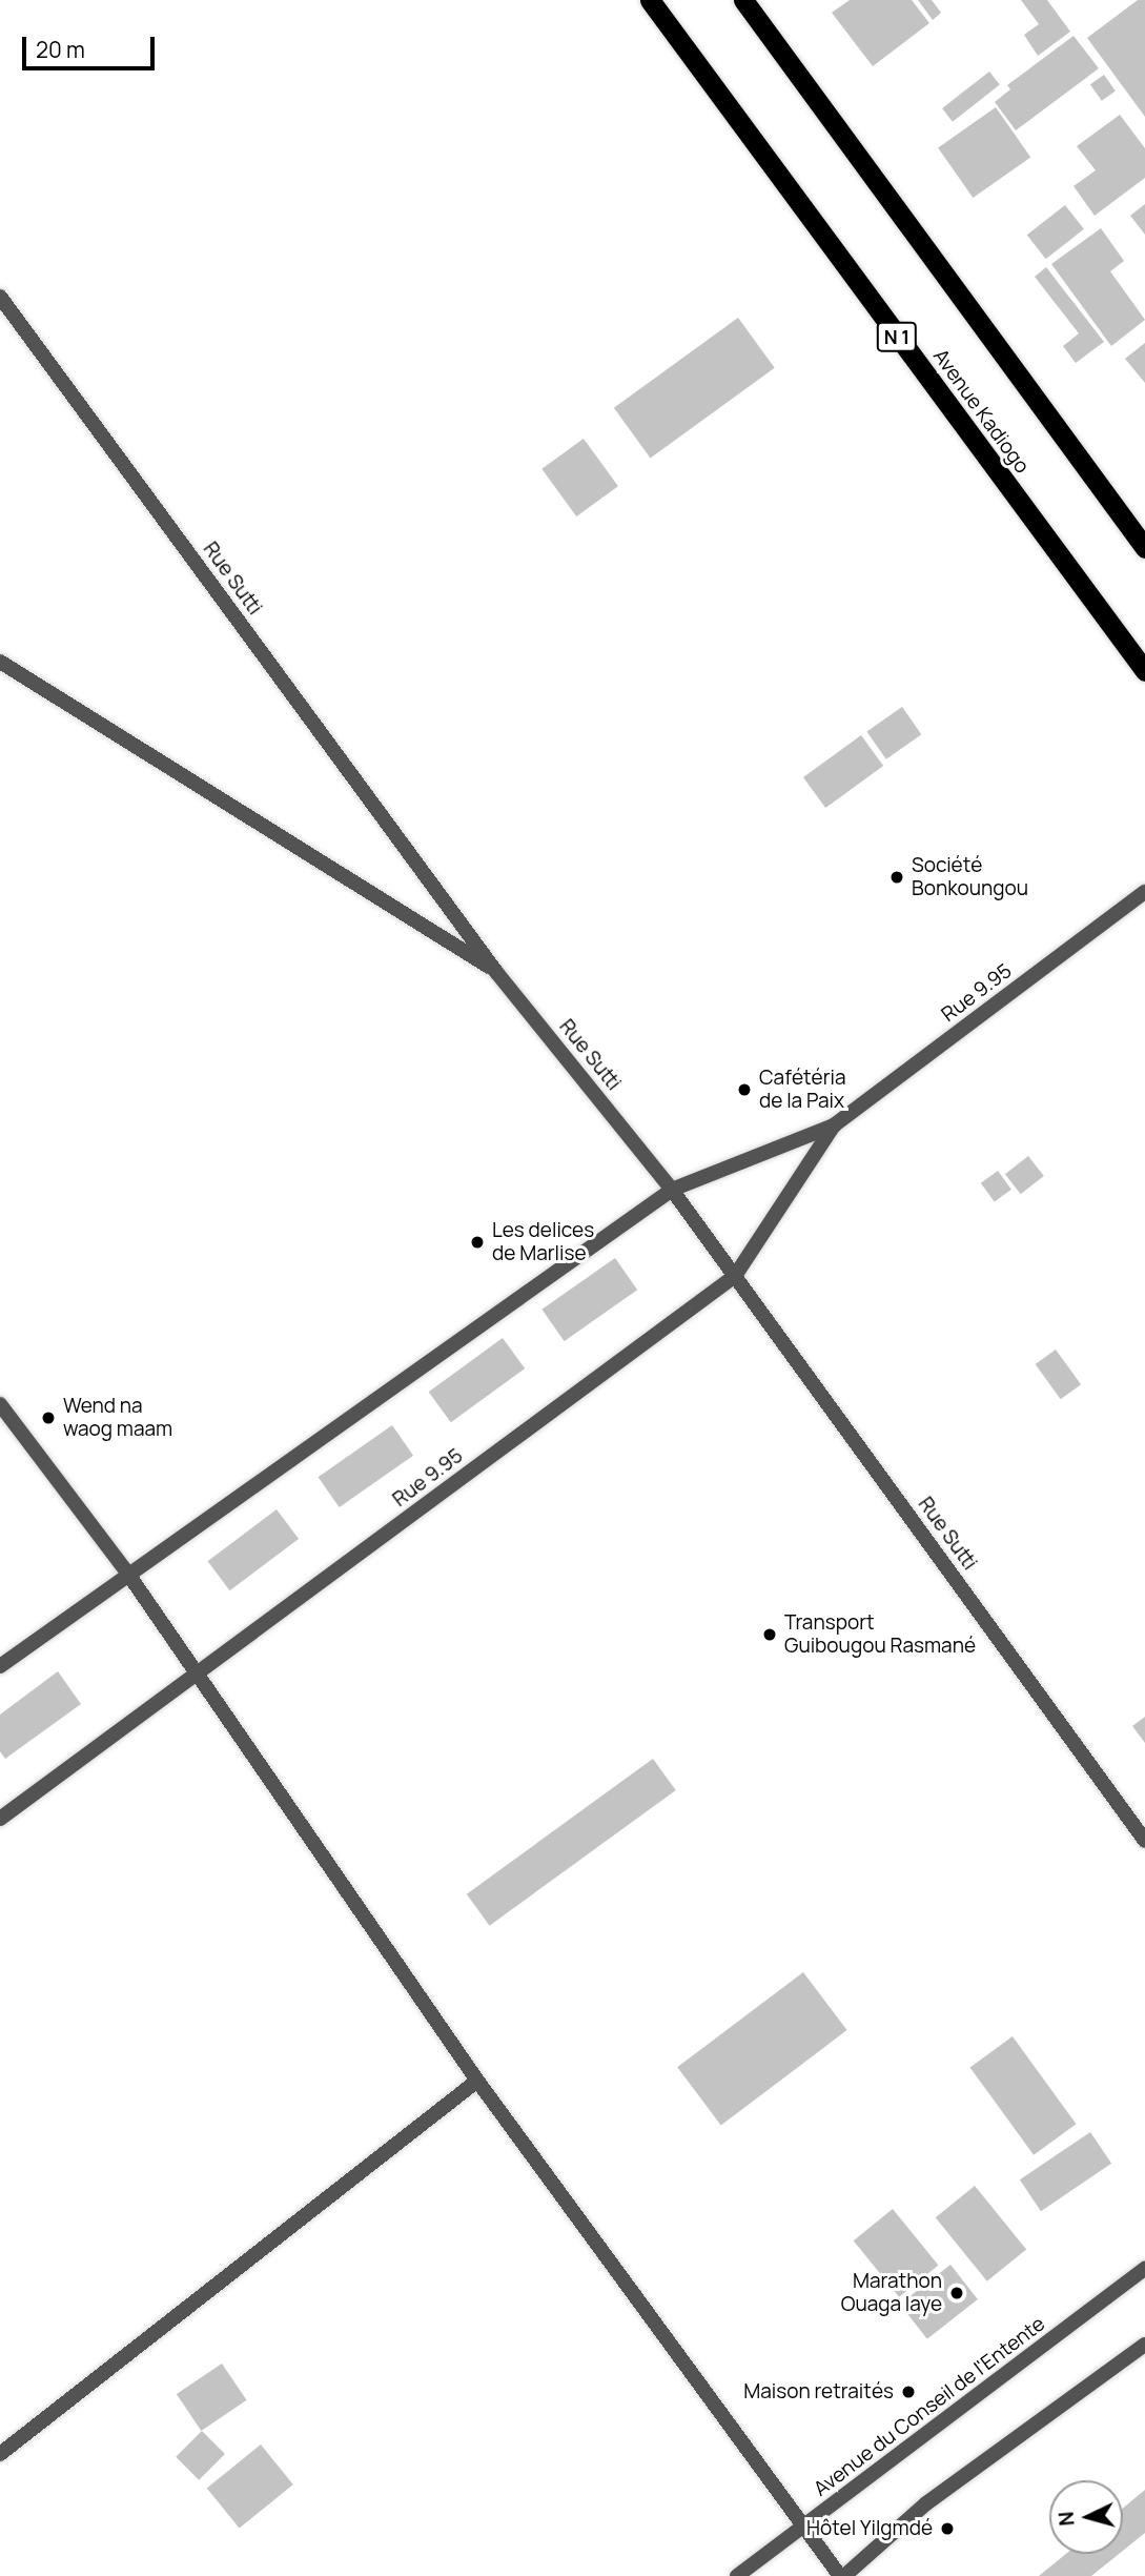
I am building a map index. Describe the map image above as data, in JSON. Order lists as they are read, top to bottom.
{
  "streets": {
    "highway": ["N 1", "Avenue Kadiogo"],
    "street": ["Rue Sutti", "Rue 9.95", "Avenue du Conseil de l'Entente"]
  },
  "crossings": [
    ["Rue Sutti", "Rue 9.95"]
  ],
  "places": [
    "Société Bonkoungou",
    "Cafétéria de la Paix",
    "Les delices de Marlise",
    "Wend na waog maam",
    "Transport Guibougou Rasmané",
    "Marathon Ouaga laye",
    "Maison retraités",
    "Hôtel Yilgmdé"
  ],
  "scale_bar": "20 m",
  "north": "left"
}
